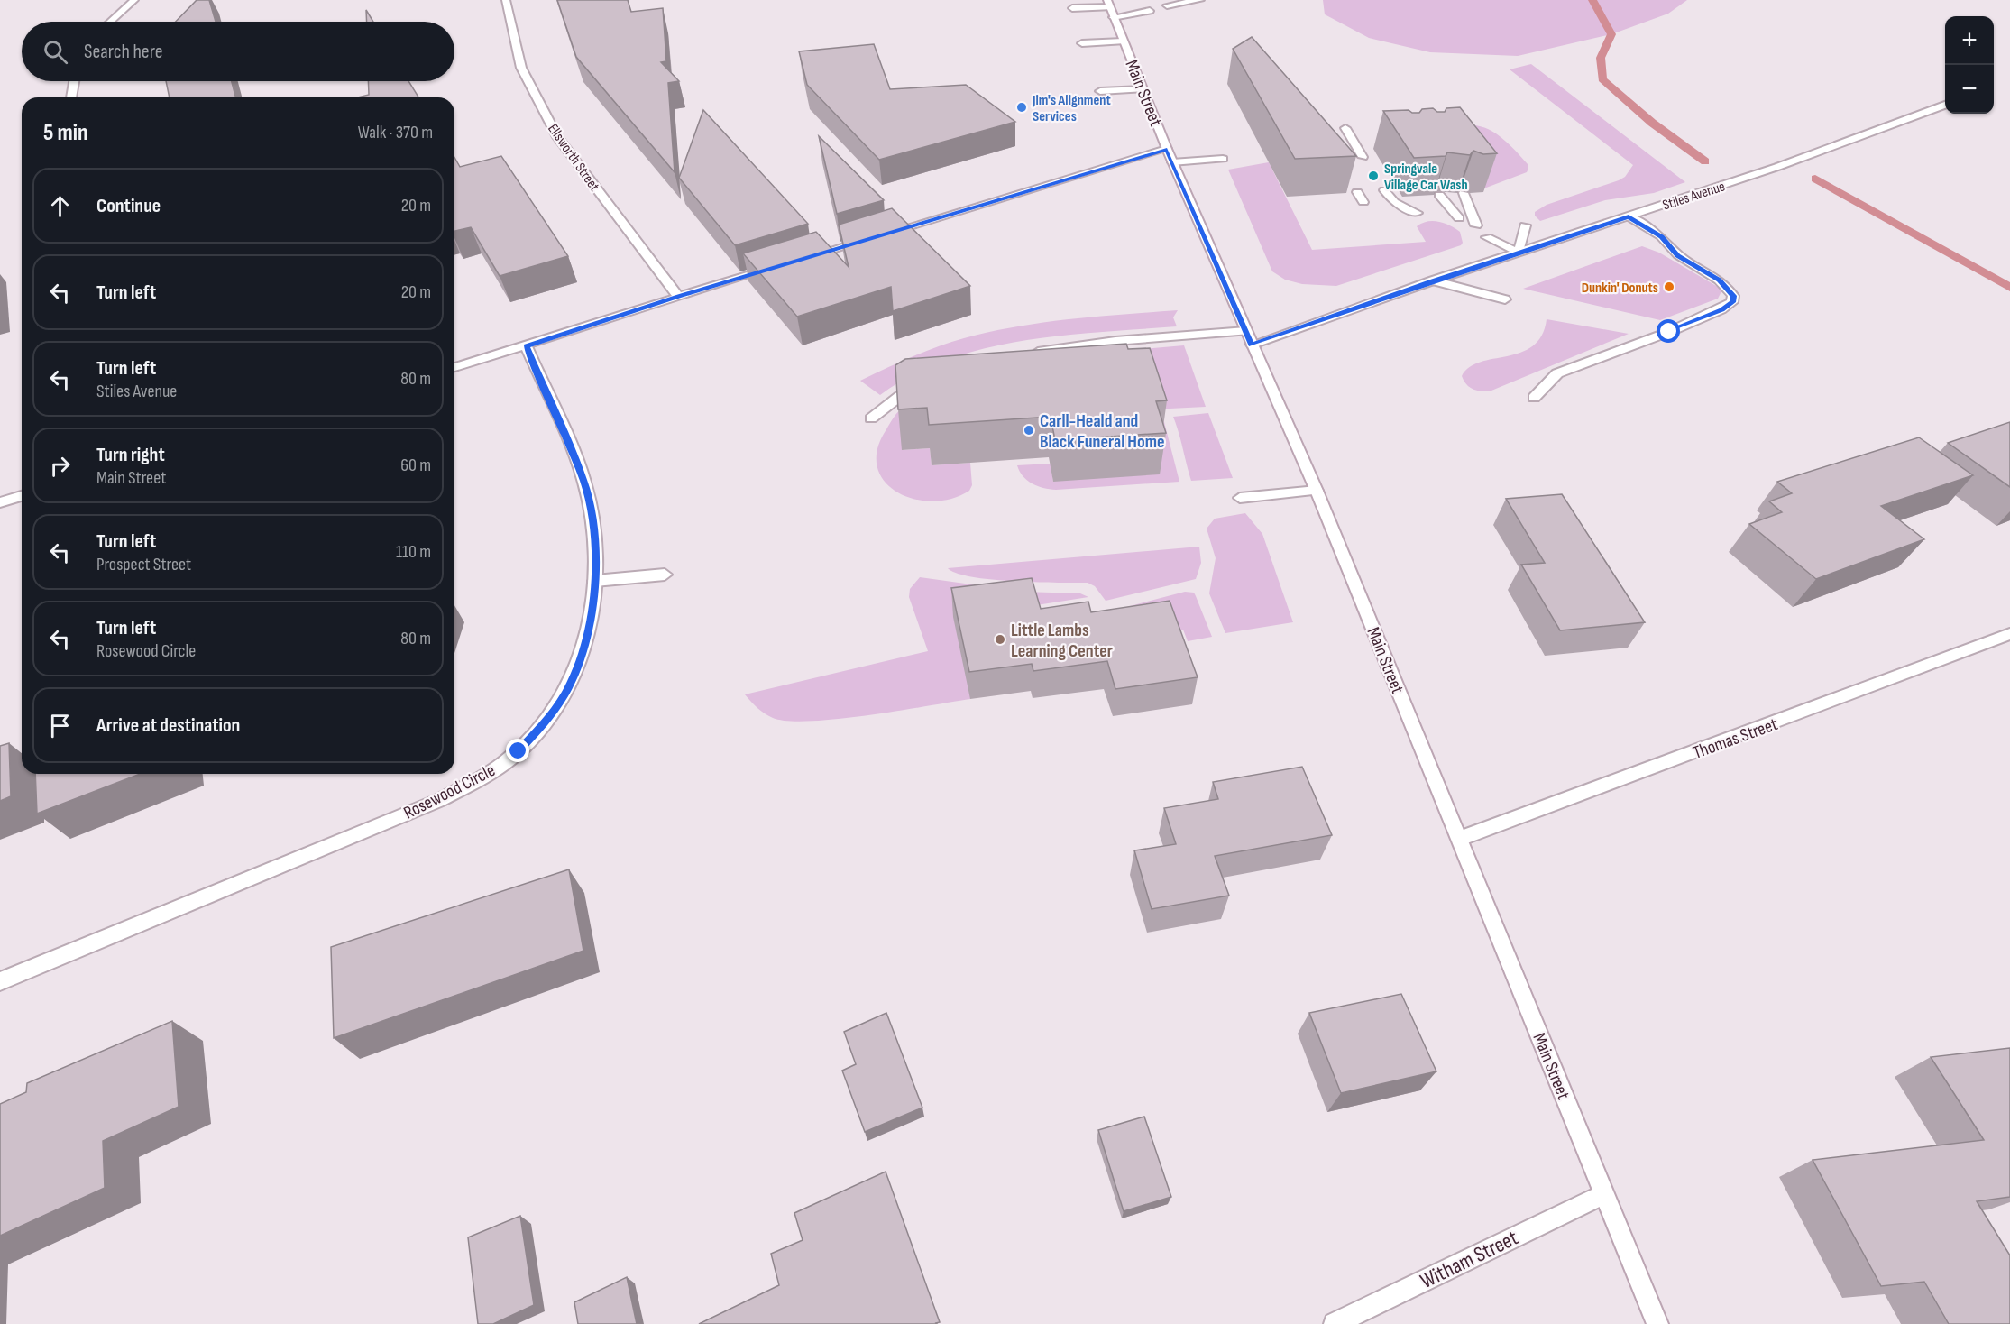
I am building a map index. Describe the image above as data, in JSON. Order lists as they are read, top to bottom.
{
  "streets": {
    "street": [
      "Main Street",
      "Ellsworth Street",
      "Stiles Avenue",
      "Thomas Street",
      "Rosewood Circle",
      "Witham Street"
    ]
  },
  "crossings": [
    ["Main Street", "Stiles Avenue"],
    ["Main Street", "Thomas Street"],
    ["Main Street", "Witham Street"]
  ],
  "places": [
    "Jim's Alignment Services",
    "Springvale Village Car Wash",
    "Dunkin' Donuts",
    "Carll-Heald and Black Funeral Home",
    "Little Lambs Learning Center"
  ],
  "page": {
    "map_buttons": ["+", "−"],
    "search": "Search here",
    "heading": ["5 min", "Walk · 370 m"],
    "list": [
      ["Continue", "20 m"],
      ["Turn left", "20 m"],
      ["Turn left", "Stiles Avenue", "80 m"],
      ["Turn right", "Main Street", "60 m"],
      ["Turn left", "Prospect Street", "110 m"],
      ["Turn left", "Rosewood Circle", "80 m"],
      "Arrive at destination"
    ]
  }
}
